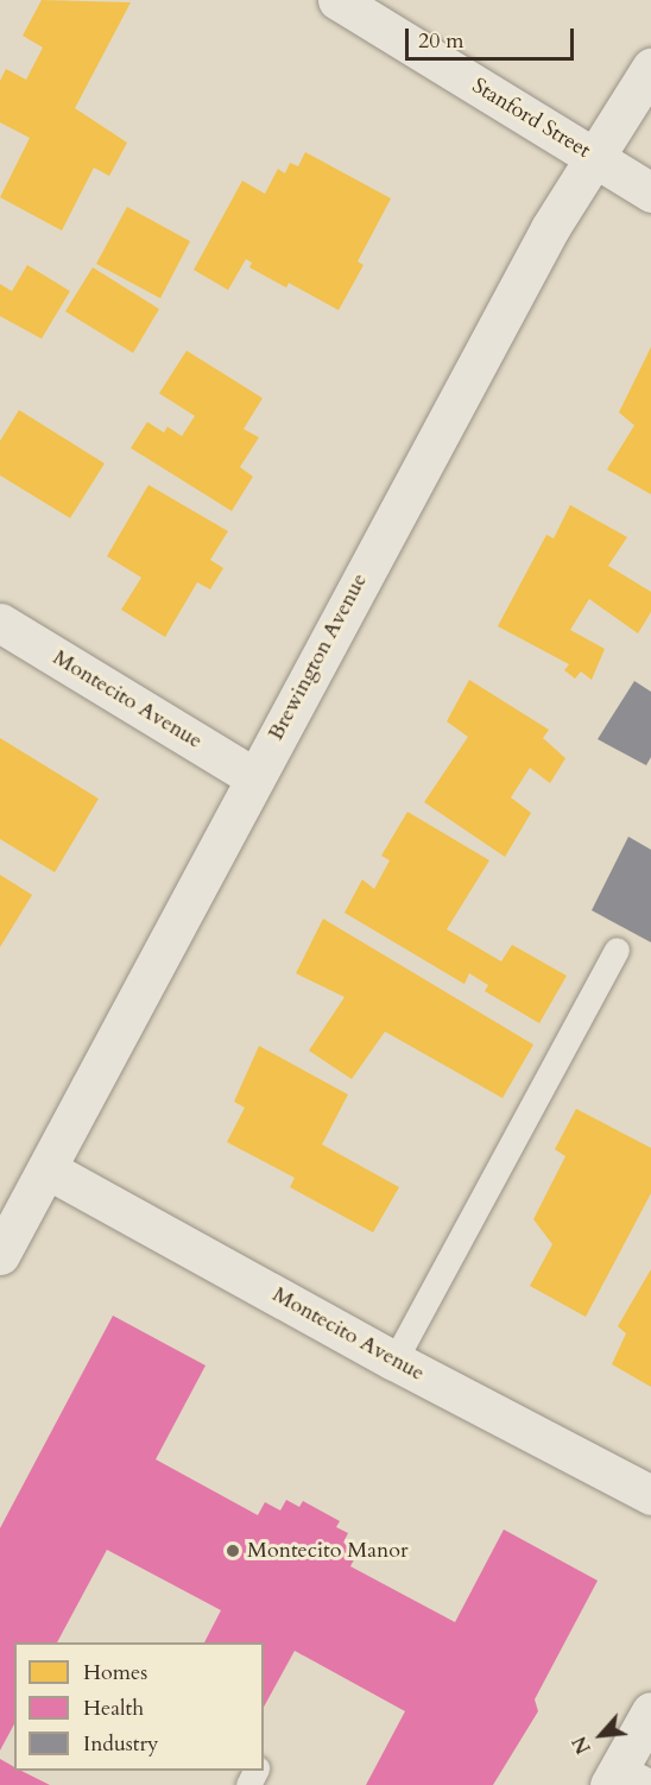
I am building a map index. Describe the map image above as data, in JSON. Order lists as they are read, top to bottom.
{
  "streets": {
    "street": ["Stanford Street", "Brewington Avenue", "Montecito Avenue"]
  },
  "crossings": [
    ["Stanford Street", "Brewington Avenue"],
    ["Brewington Avenue", "Montecito Avenue"]
  ],
  "places": ["Montecito Manor"],
  "legend": ["Homes", "Health", "Industry"],
  "scale_bar": "20 m",
  "north": "bottom left"
}
